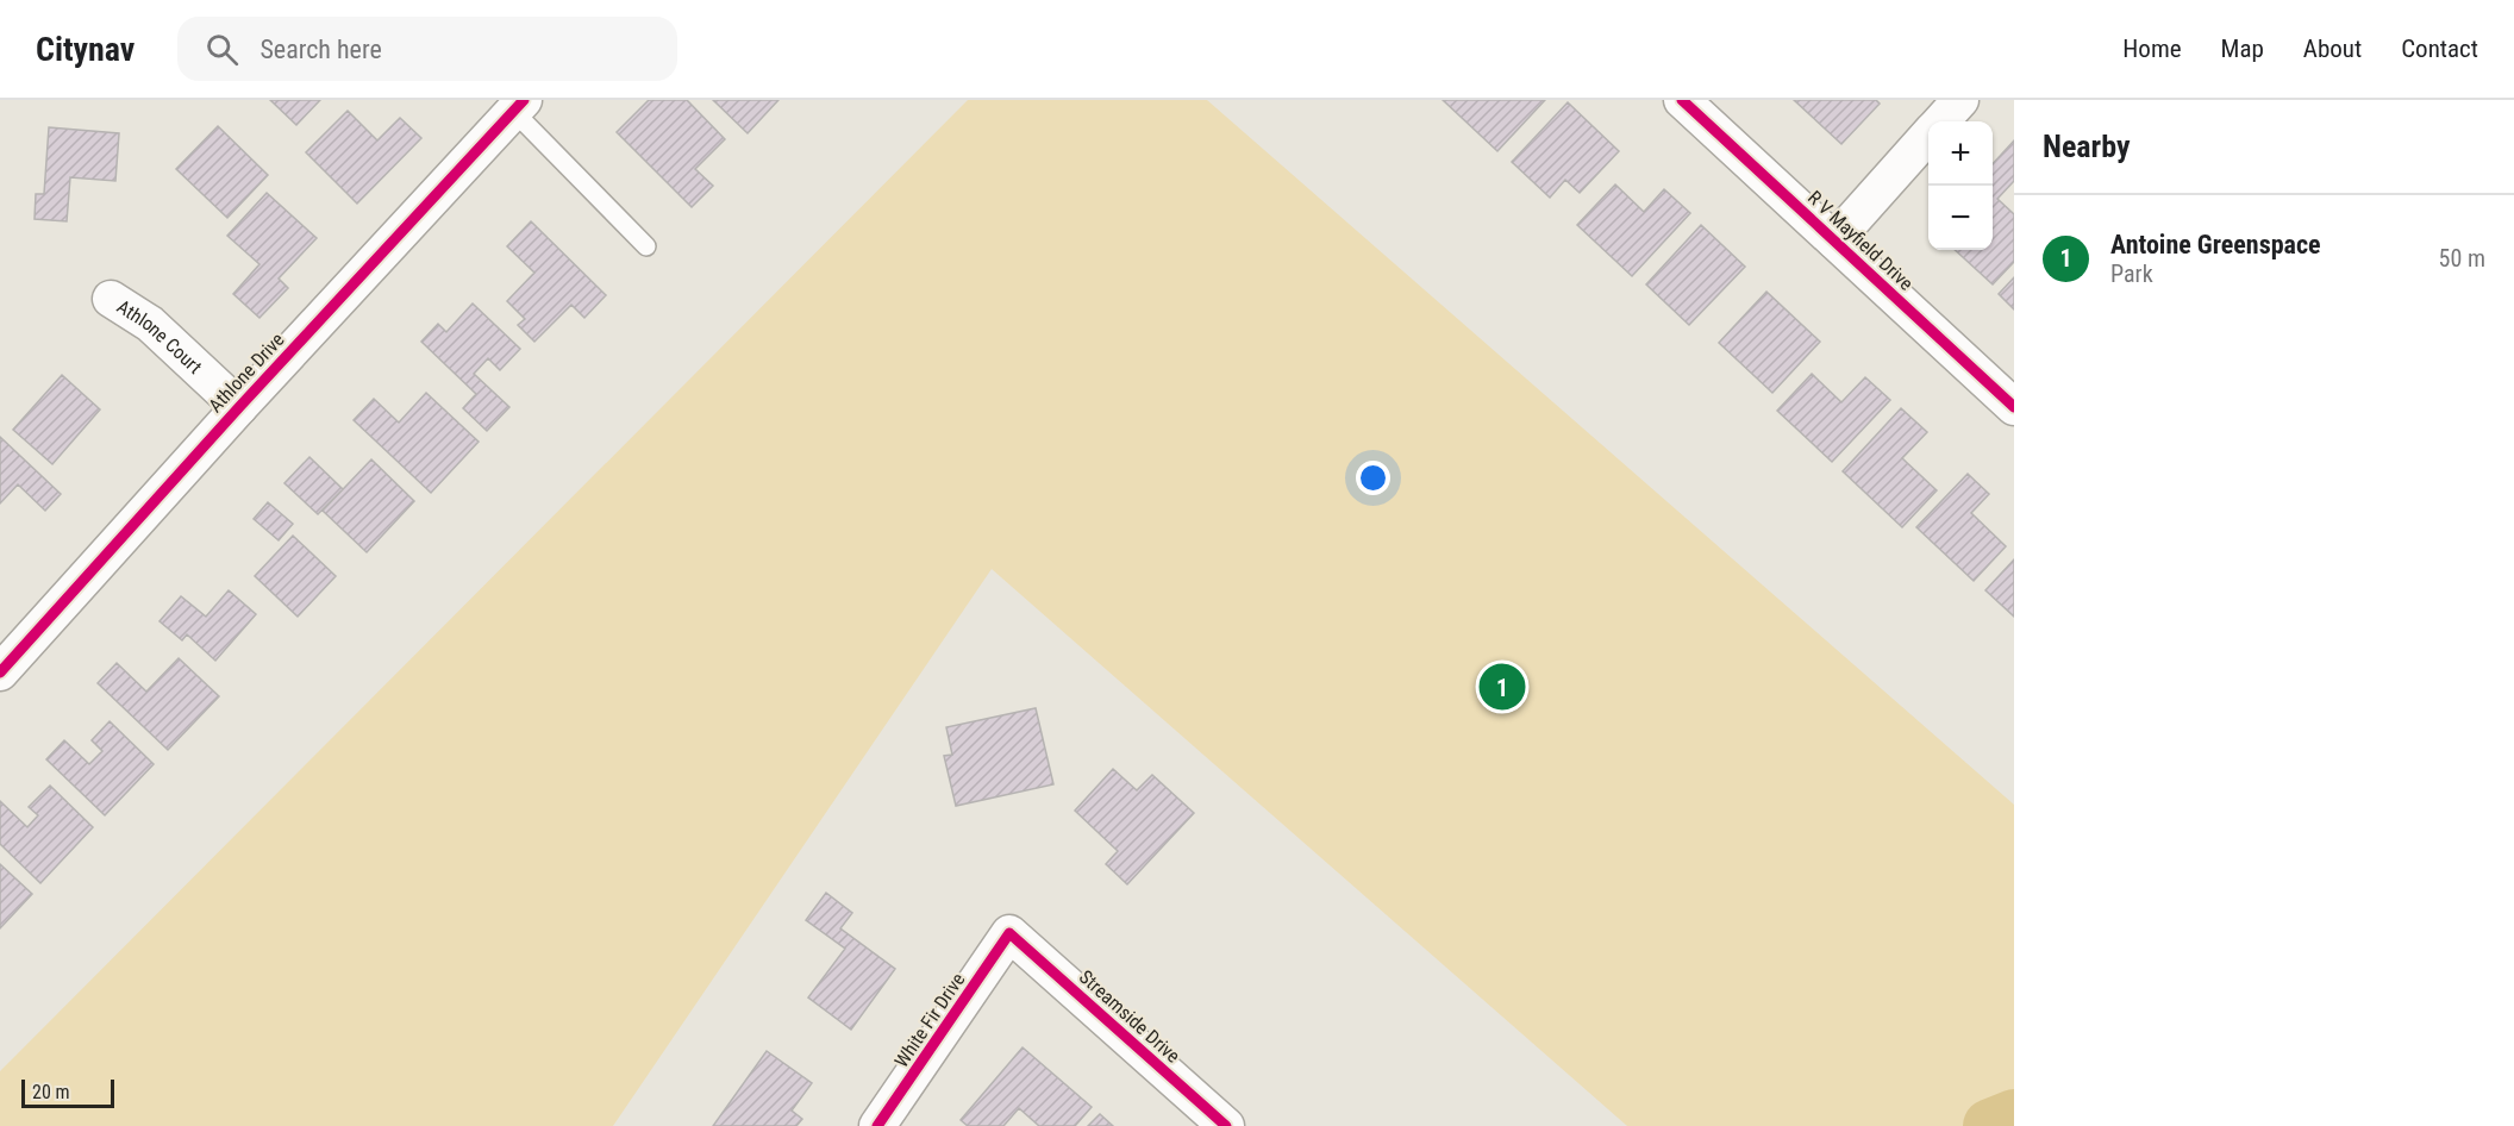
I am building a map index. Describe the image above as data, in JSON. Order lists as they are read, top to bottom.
{
  "streets": {
    "street": [
      "R V Mayfield Drive",
      "Athlone Court",
      "Athlone Drive",
      "Streamside Drive",
      "White Fir Drive"
    ]
  },
  "crossings": [
    ["Athlone Court", "Athlone Drive"],
    ["Streamside Drive", "White Fir Drive"]
  ],
  "scale_bar": "20 m",
  "page": {
    "header": "Citynav",
    "search": "Search here",
    "nav": [
      "Home",
      "Map",
      "About",
      "Contact"
    ],
    "heading": "Nearby",
    "map_buttons": ["+", "−"],
    "list": [
      {
        "mark": "1",
        "name": "Antoine Greenspace",
        "note": "Park",
        "value": "50 m"
      }
    ],
    "pins": "1",
    "scale": "20 m"
  }
}
